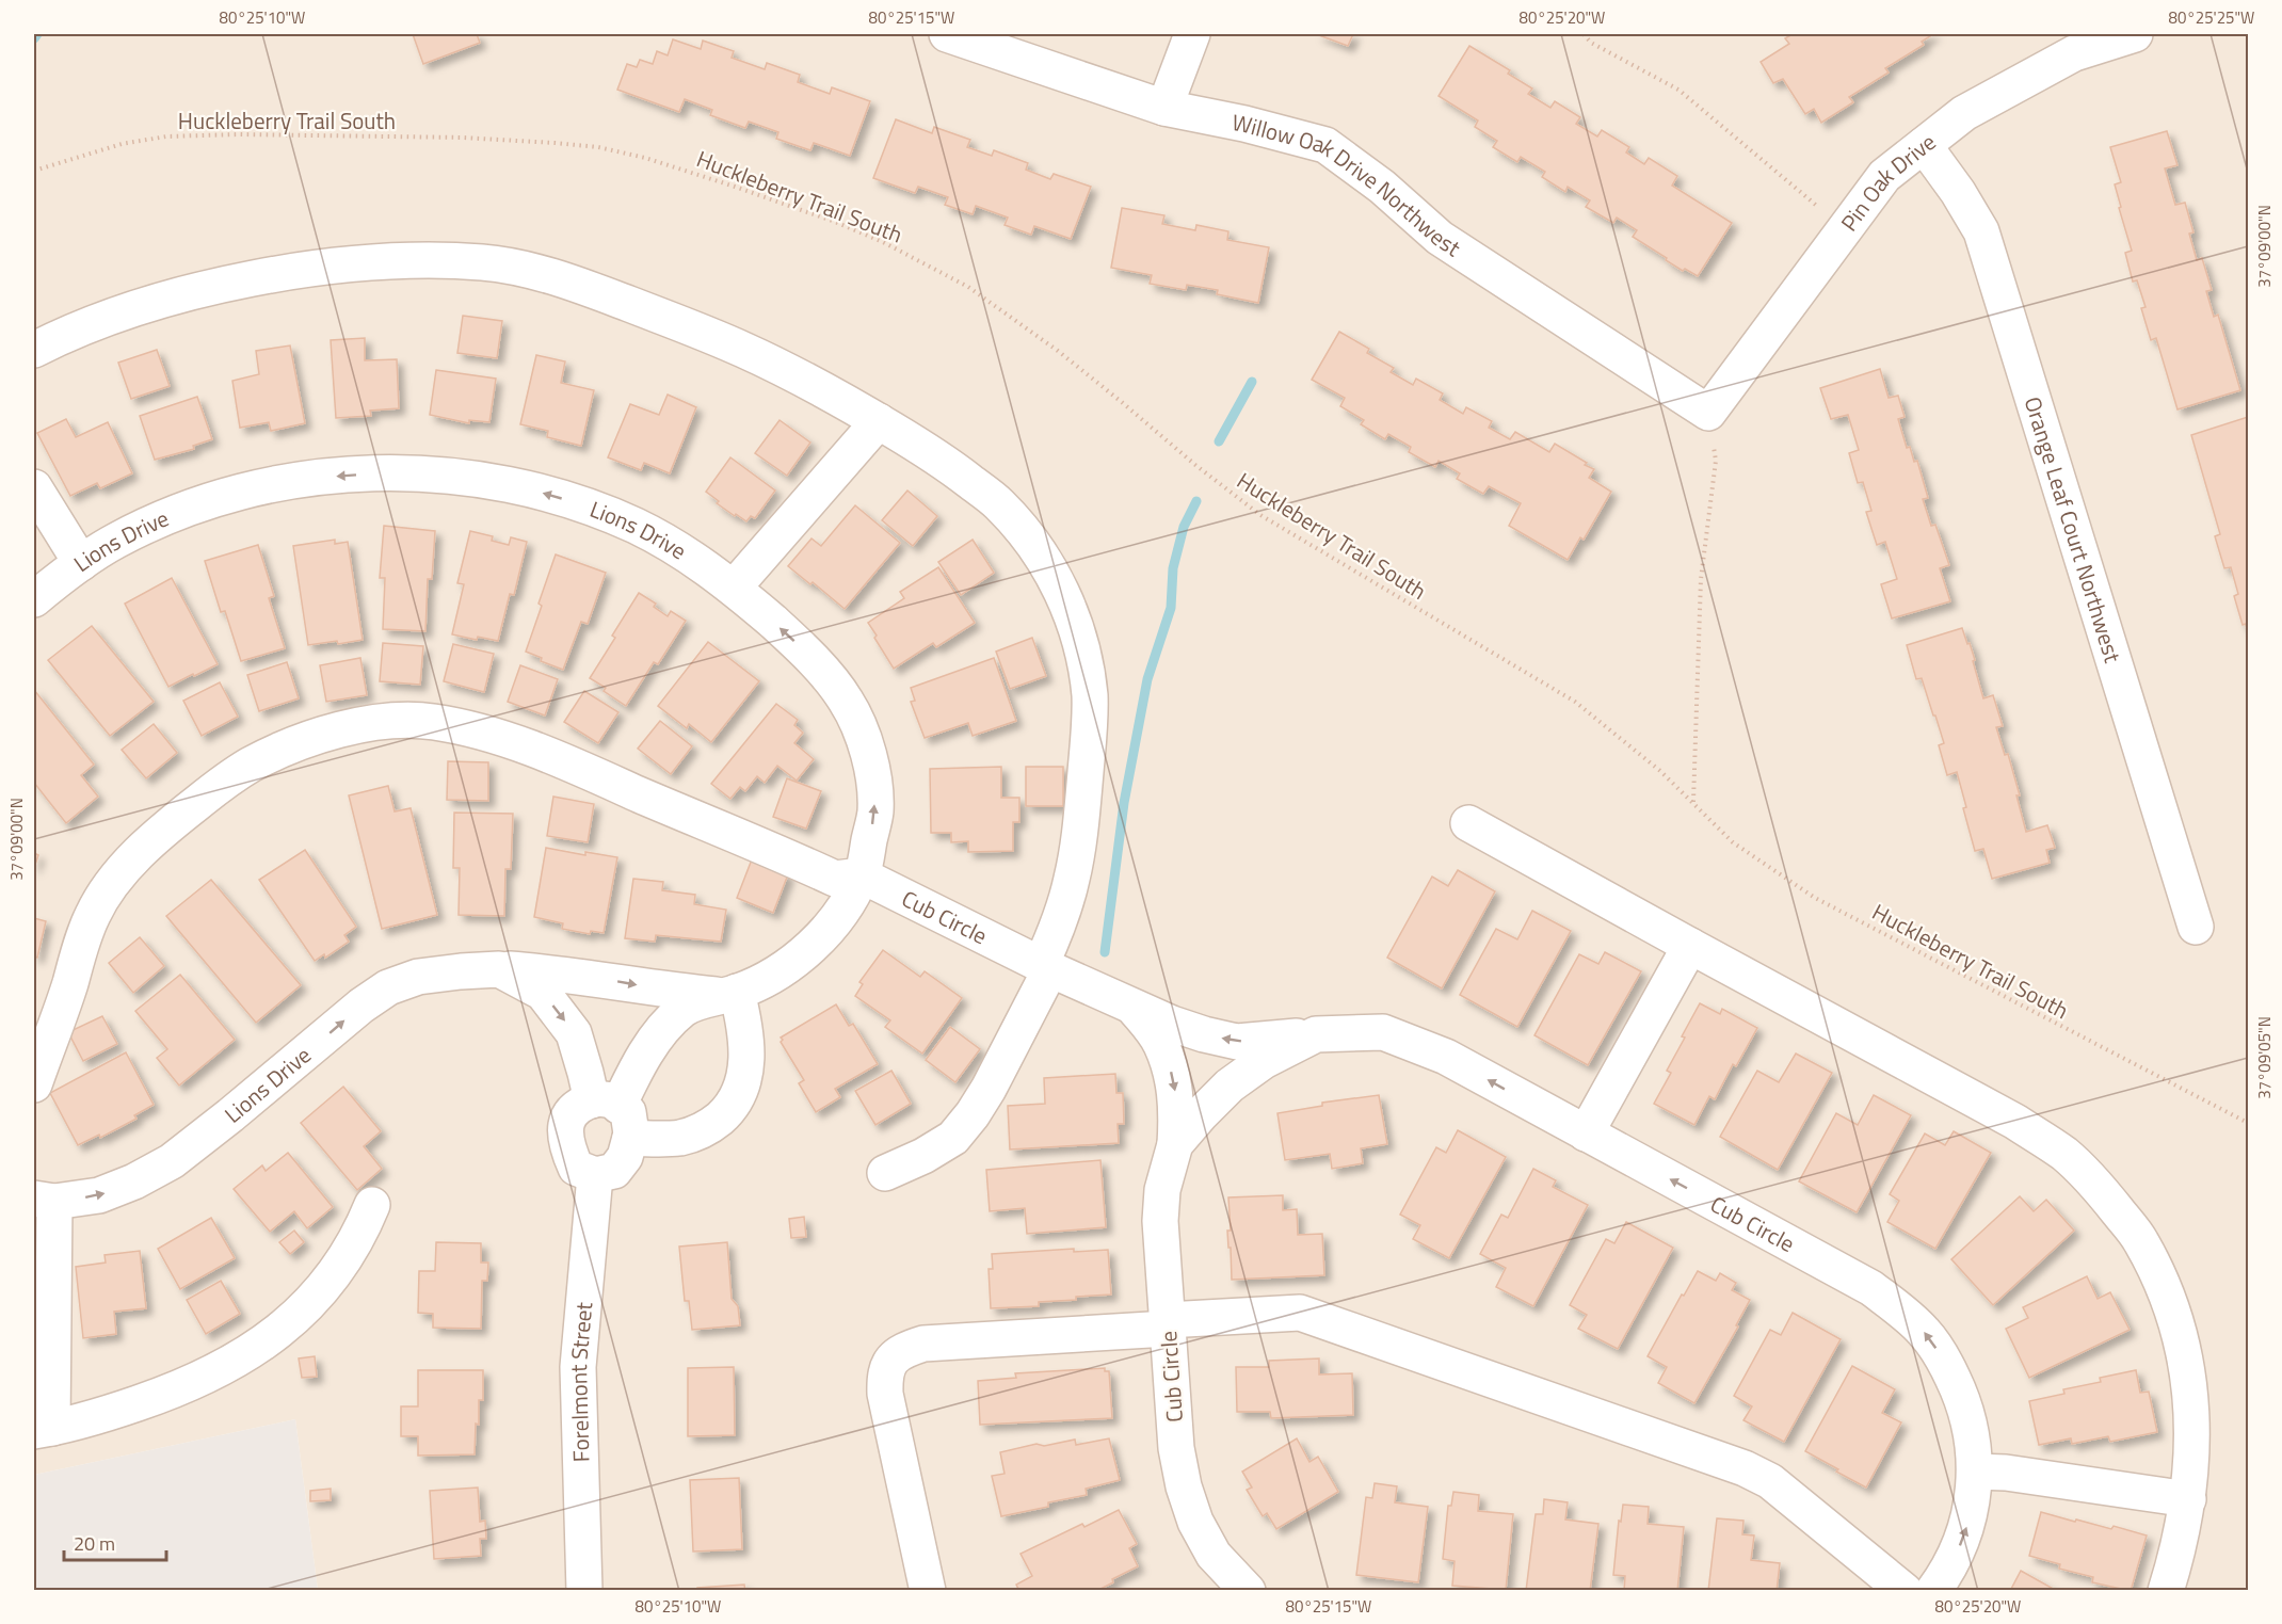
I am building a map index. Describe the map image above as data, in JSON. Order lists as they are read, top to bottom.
{
  "streets": {
    "street": [
      "Pin Oak Drive",
      "Willow Oak Drive Northwest",
      "Orange Leaf Court Northwest",
      "Lions Drive",
      "Cub Circle",
      "Forelmont Street"
    ],
    "path": ["Huckleberry Trail South"]
  },
  "crossings": [
    ["Pin Oak Drive", "Willow Oak Drive Northwest"],
    ["Pin Oak Drive", "Orange Leaf Court Northwest"],
    ["Lions Drive", "Cub Circle"],
    ["Lions Drive", "Forelmont Street"]
  ],
  "scale_bar": "20 m",
  "coordinates": [
    "80°25'10\"W",
    "80°25'15\"W",
    "80°25'20\"W",
    "80°25'25\"W",
    "37°09'00\"N",
    "37°09'05\"N"
  ]
}
